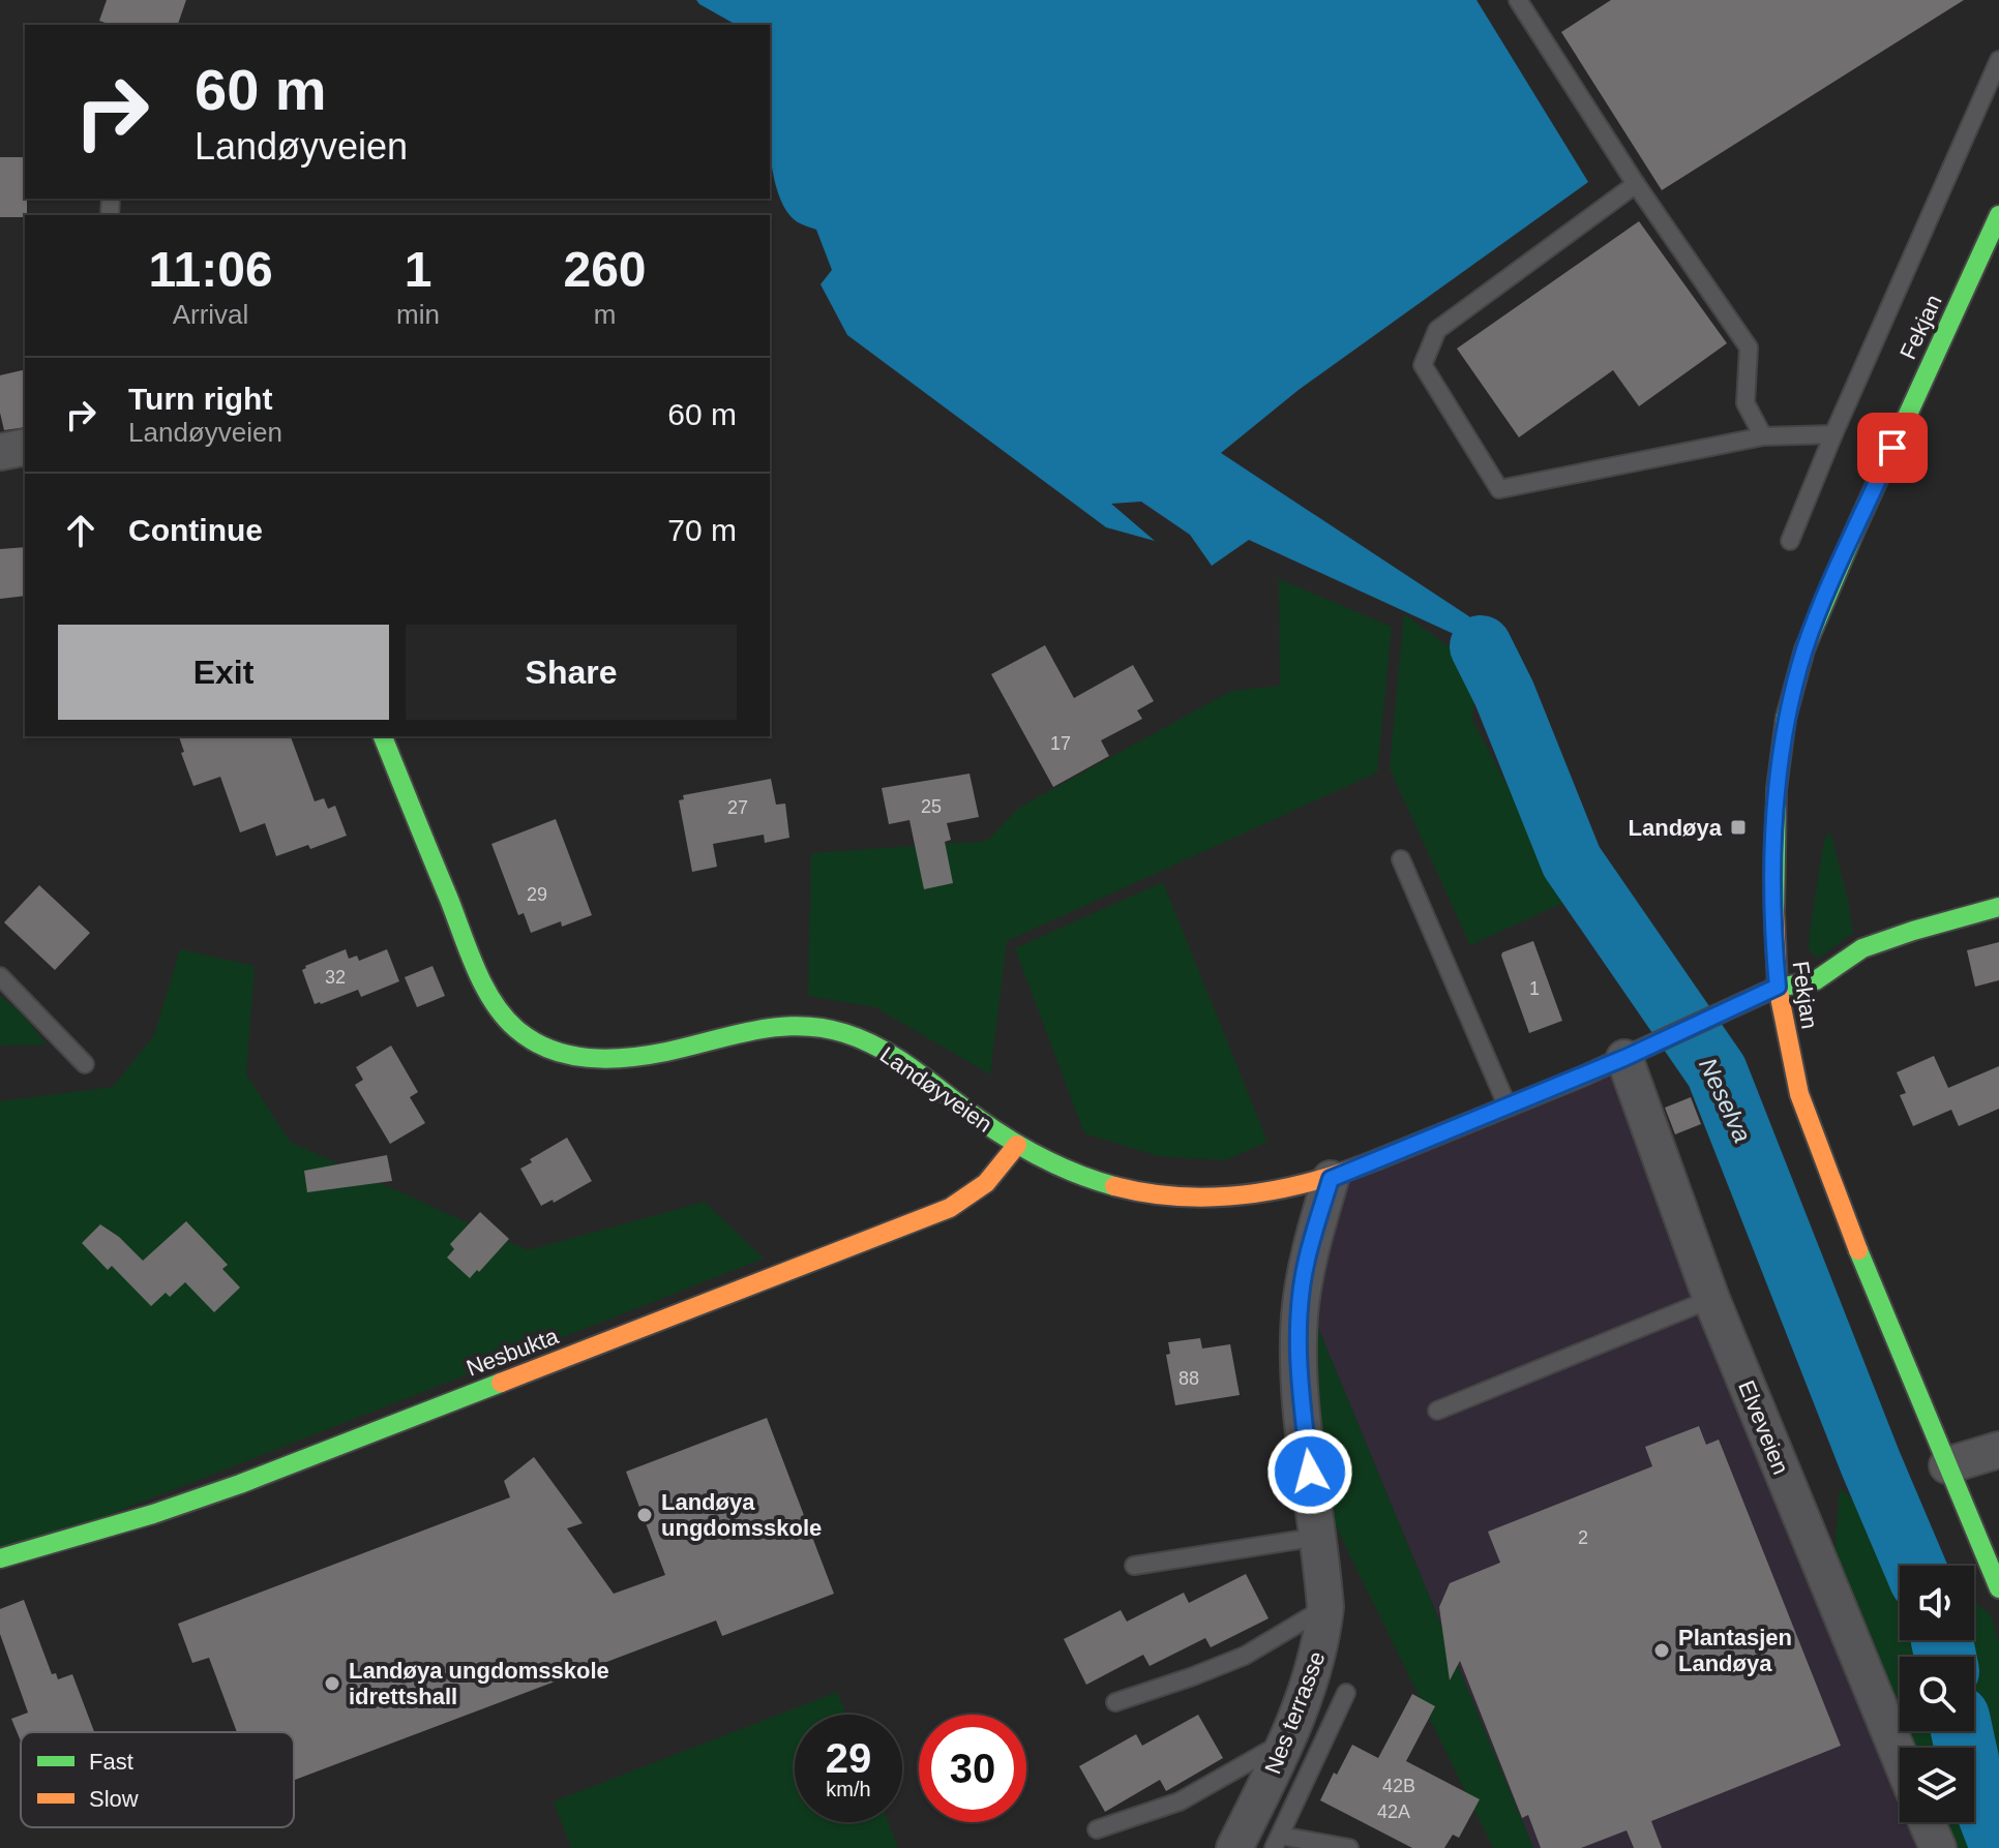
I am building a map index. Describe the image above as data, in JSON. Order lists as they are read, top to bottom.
{
  "streets": {
    "street": [
      "Fekjan",
      "Landøyveien",
      "Nesbukta",
      "Elveveien",
      "Nes terrasse"
    ]
  },
  "crossings": [
    ["Fekjan", "Landøyveien"],
    ["Landøyveien", "Nesbukta"],
    ["Landøyveien", "Elveveien"],
    ["Landøyveien", "Nes terrasse"]
  ],
  "water": ["Neselva"],
  "places": {
    "transit": ["Landøya"],
    "other": ["Landøya ungdomsskole", "Plantasjen Landøya", "Landøya ungdomsskole idrettshall"]
  },
  "house_numbers": [
    "17",
    "25",
    "27",
    "29",
    "32",
    "1",
    "88",
    "2",
    "42B",
    "42A"
  ],
  "legend": ["Fast", "Slow"],
  "page": {
    "turn": ["60 m", "Landøyveien"],
    "eta": [
      "11:06",
      "Arrival",
      "1",
      "min",
      "260",
      "m"
    ],
    "list": [
      {
        "name": "Turn right",
        "note": "Landøyveien",
        "value": "60 m"
      },
      {
        "name": "Continue",
        "value": "70 m"
      }
    ],
    "buttons": ["Exit", "Share"],
    "speed": "29 km/h",
    "limit": "30"
  }
}
